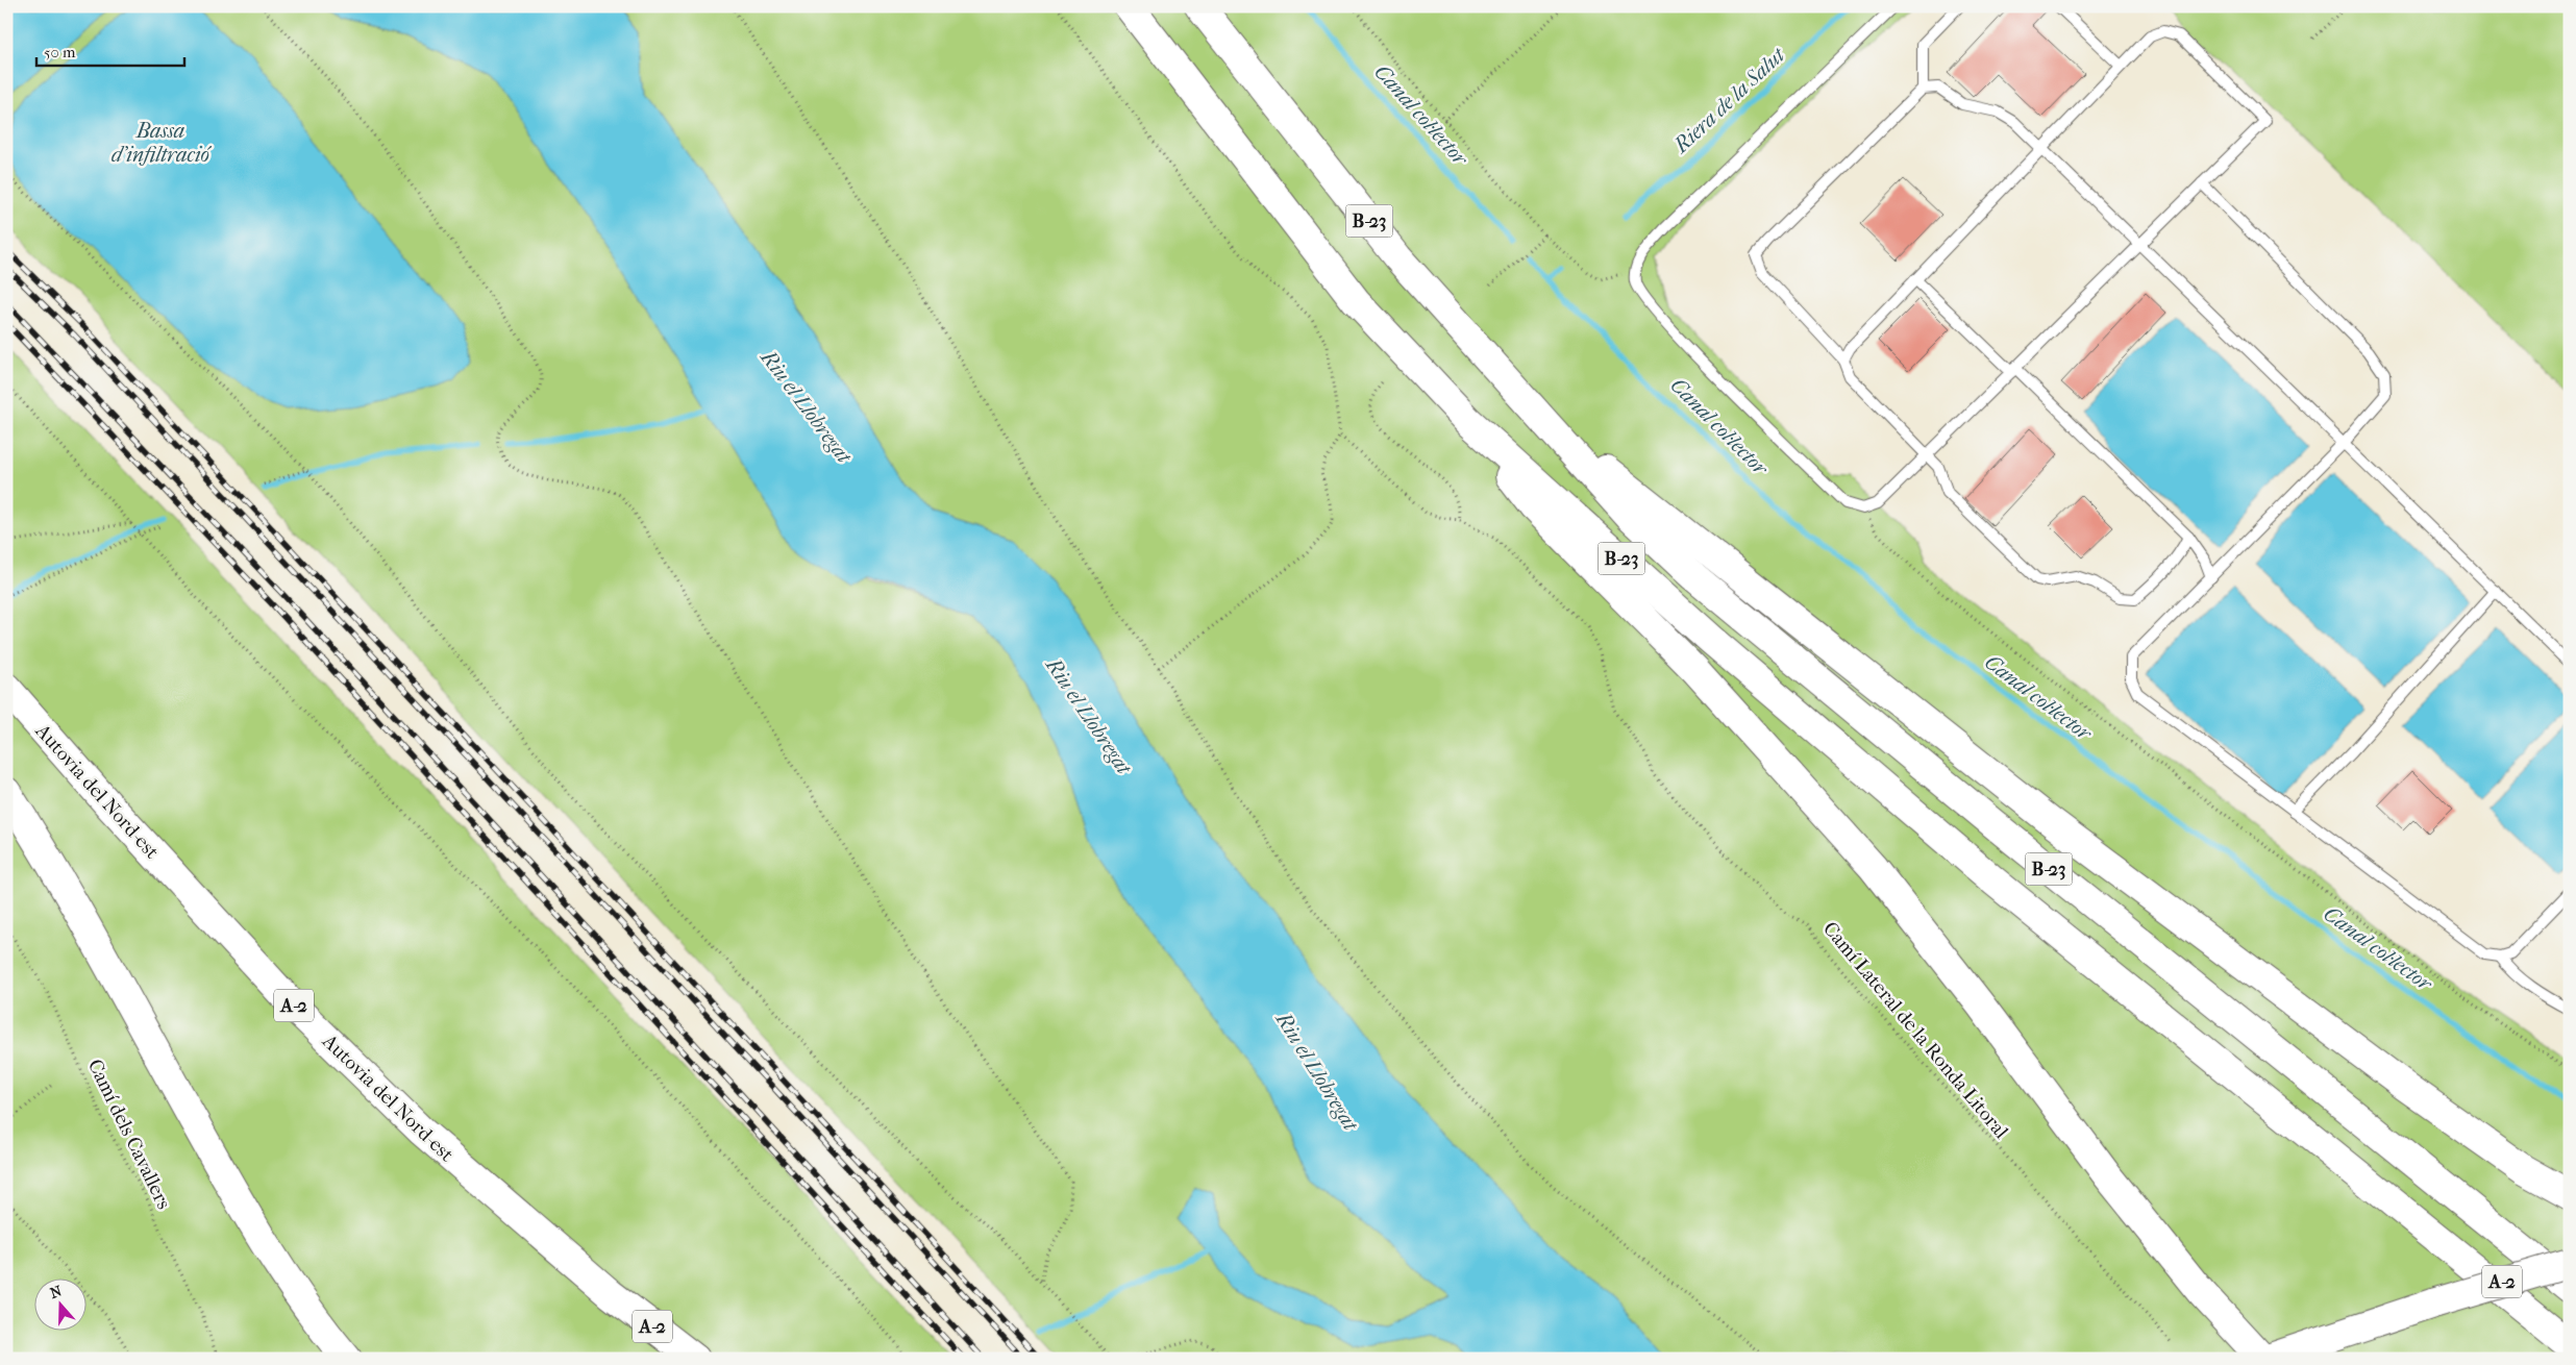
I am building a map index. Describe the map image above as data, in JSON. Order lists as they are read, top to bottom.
{
  "streets": {
    "highway": ["B-23", "Autovia del Nord-est", "A-2"],
    "path": ["Camí Lateral de la Ronda Litoral", "Camí dels Cavallers"]
  },
  "water": [
    "Riera de la Salut",
    "Canal col·lector",
    "Bassa d'infiltració",
    "Riu el Llobregat"
  ],
  "scale_bar": "50 m",
  "north": "top"
}
